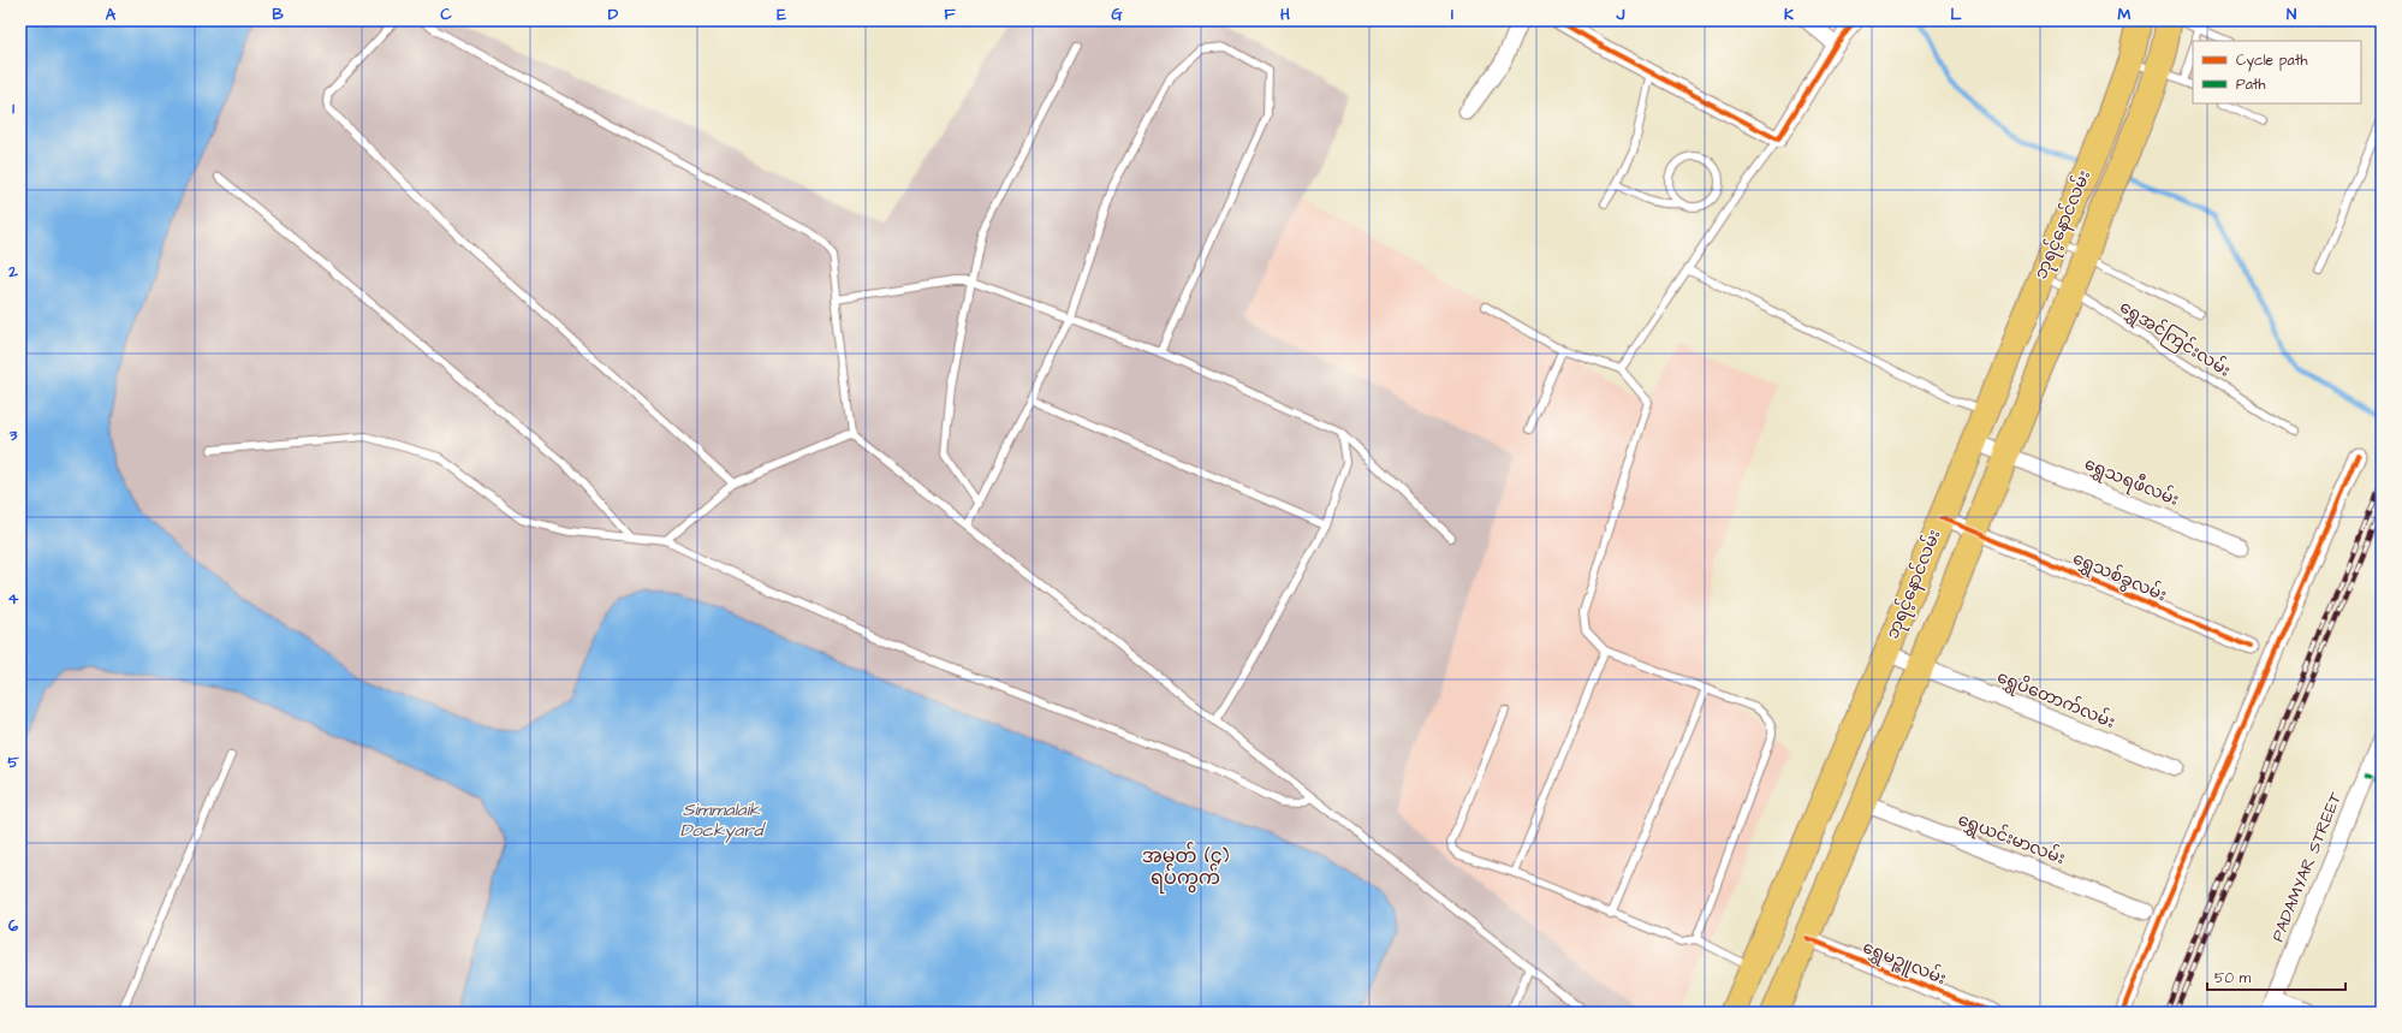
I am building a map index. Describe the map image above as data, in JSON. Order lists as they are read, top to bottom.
{
  "streets": {
    "main road": ["ဘုရင့်နောင်လမ်း"],
    "street": [
      "ရွှေသရဖီလမ်း",
      "ရွှေသစ်ခွလမ်း",
      "ရွှေပိတောက်လမ်း",
      "ရွှေယင်းမာလမ်း",
      "PADAMYAR STREET",
      "ရွှေမဉ္ဇူလမ်း"
    ],
    "lane": ["ရွှေအင်ကြင်းလမ်း"]
  },
  "crossings": [
    ["ဘုရင့်နောင်လမ်း", "ရွှေအင်ကြင်းလမ်း"],
    ["ဘုရင့်နောင်လမ်း", "ရွှေသရဖီလမ်း"],
    ["ဘုရင့်နောင်လမ်း", "ရွှေသစ်ခွလမ်း"],
    ["ဘုရင့်နောင်လမ်း", "ရွှေပိတောက်လမ်း"],
    ["ဘုရင့်နောင်လမ်း", "ရွှေယင်းမာလမ်း"],
    ["ဘုရင့်နောင်လမ်း", "ရွှေမဉ္ဇူလမ်း"]
  ],
  "districts": ["အမှတ် (၄) ရပ်ကွက်"],
  "water": ["Simmalaik Dockyard"],
  "legend": ["Cycle path", "Path"],
  "scale_bar": "50 m",
  "grid": {
    "columns": [
      "A",
      "B",
      "C",
      "D",
      "E",
      "F",
      "G",
      "H",
      "I",
      "J",
      "K",
      "L",
      "M",
      "N"
    ],
    "rows": [
      "1",
      "2",
      "3",
      "4",
      "5",
      "6"
    ]
  }
}
